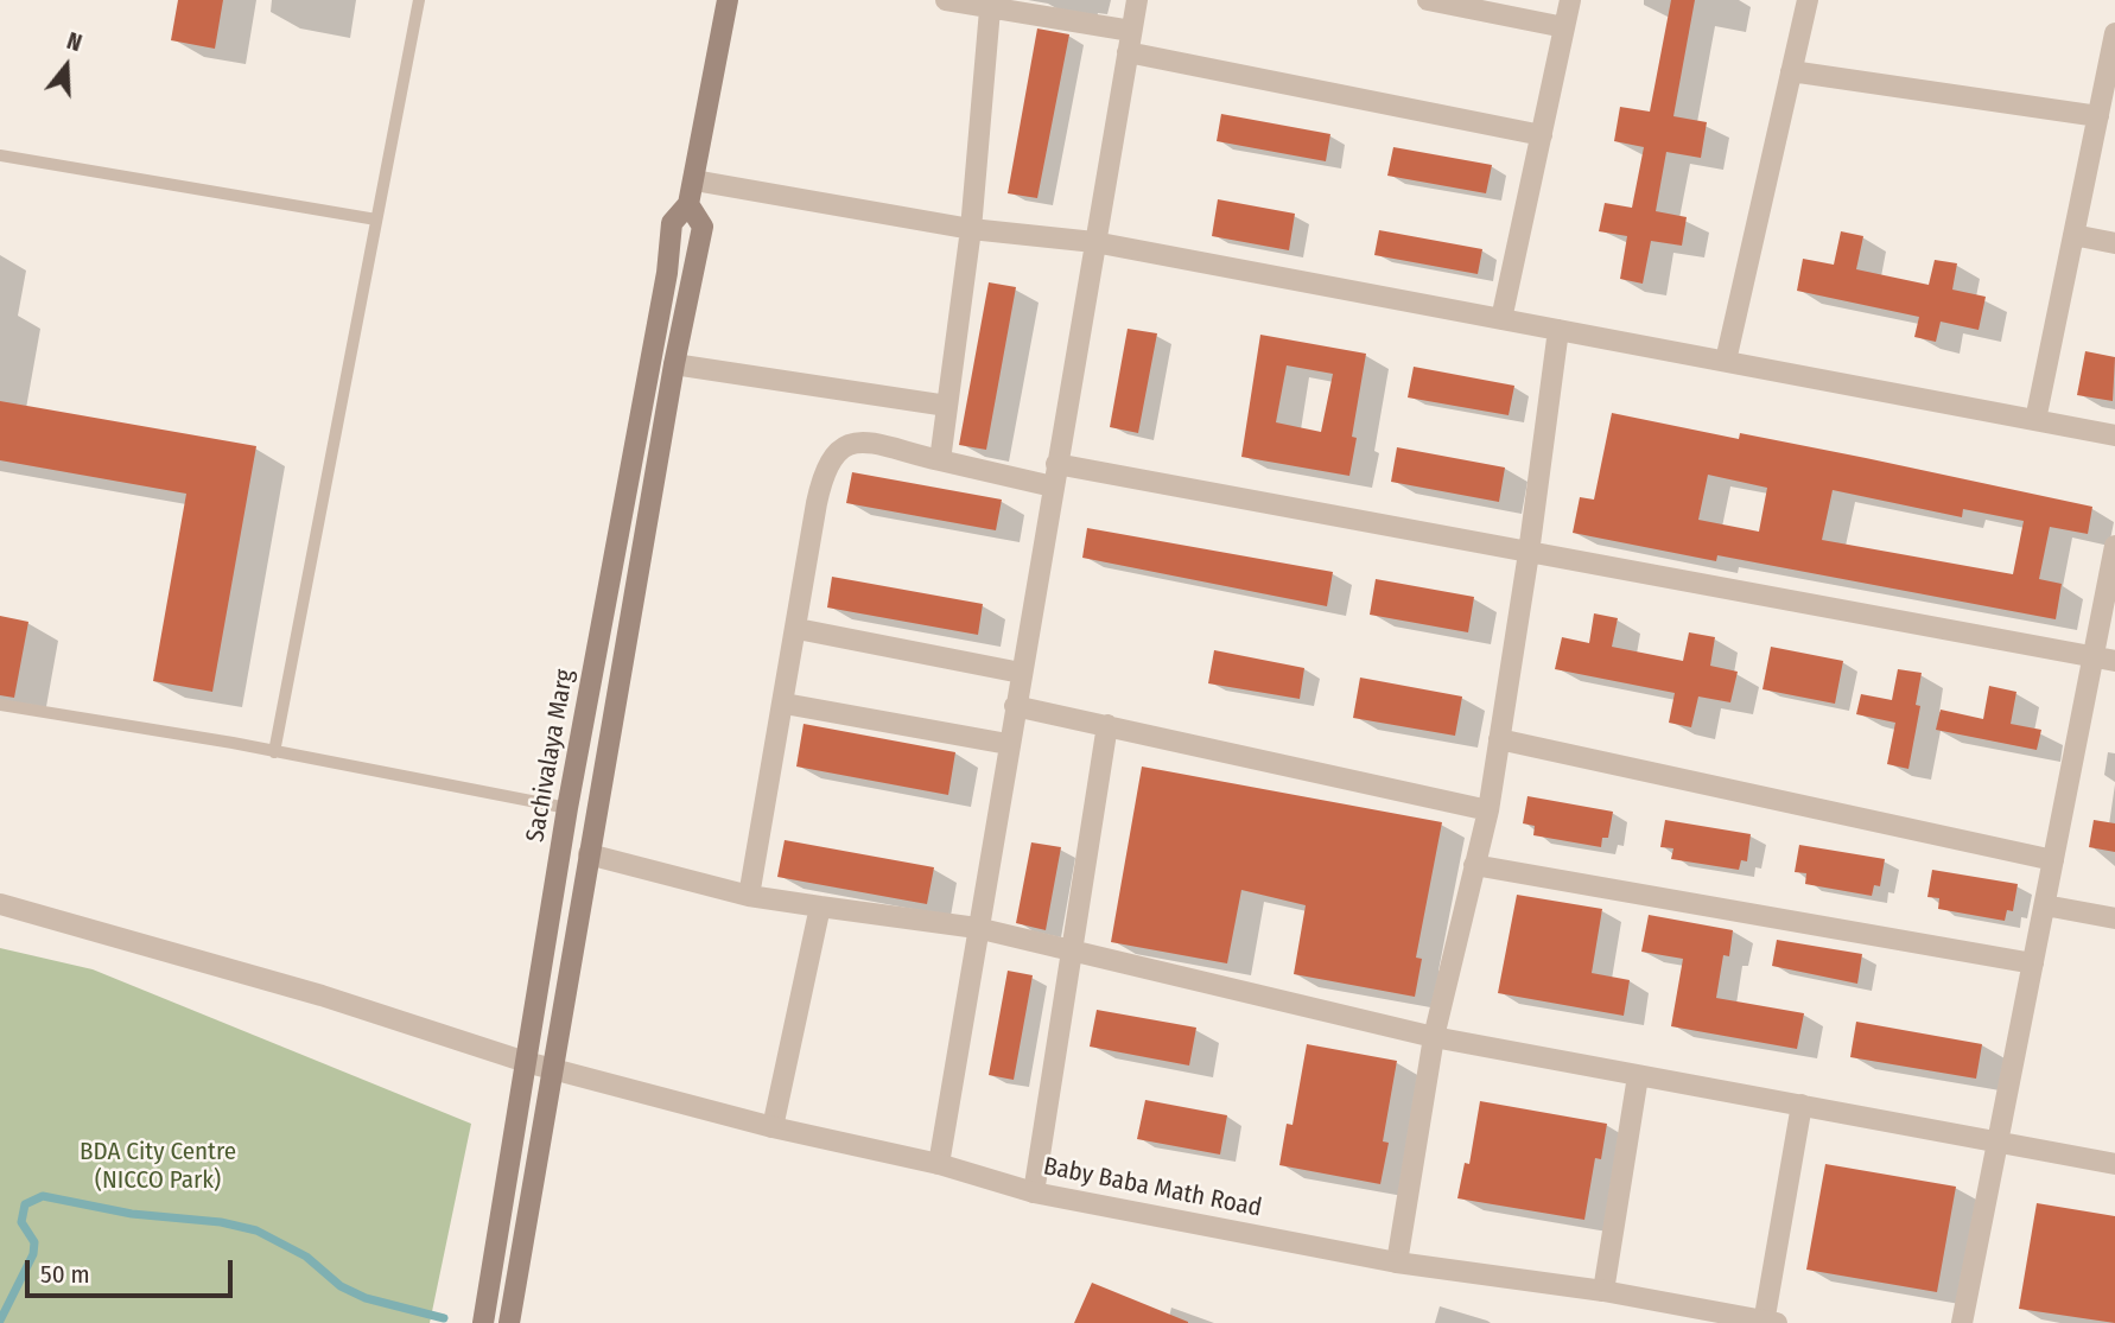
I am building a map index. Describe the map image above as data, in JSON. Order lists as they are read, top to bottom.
{
  "streets": {
    "main road": ["Sachivalaya Marg"],
    "street": ["Baby Baba Math Road"]
  },
  "crossings": [
    ["Sachivalaya Marg", "Baby Baba Math Road"]
  ],
  "parks": ["BDA City Centre (NICCO Park)"],
  "scale_bar": "50 m",
  "north": "top"
}
